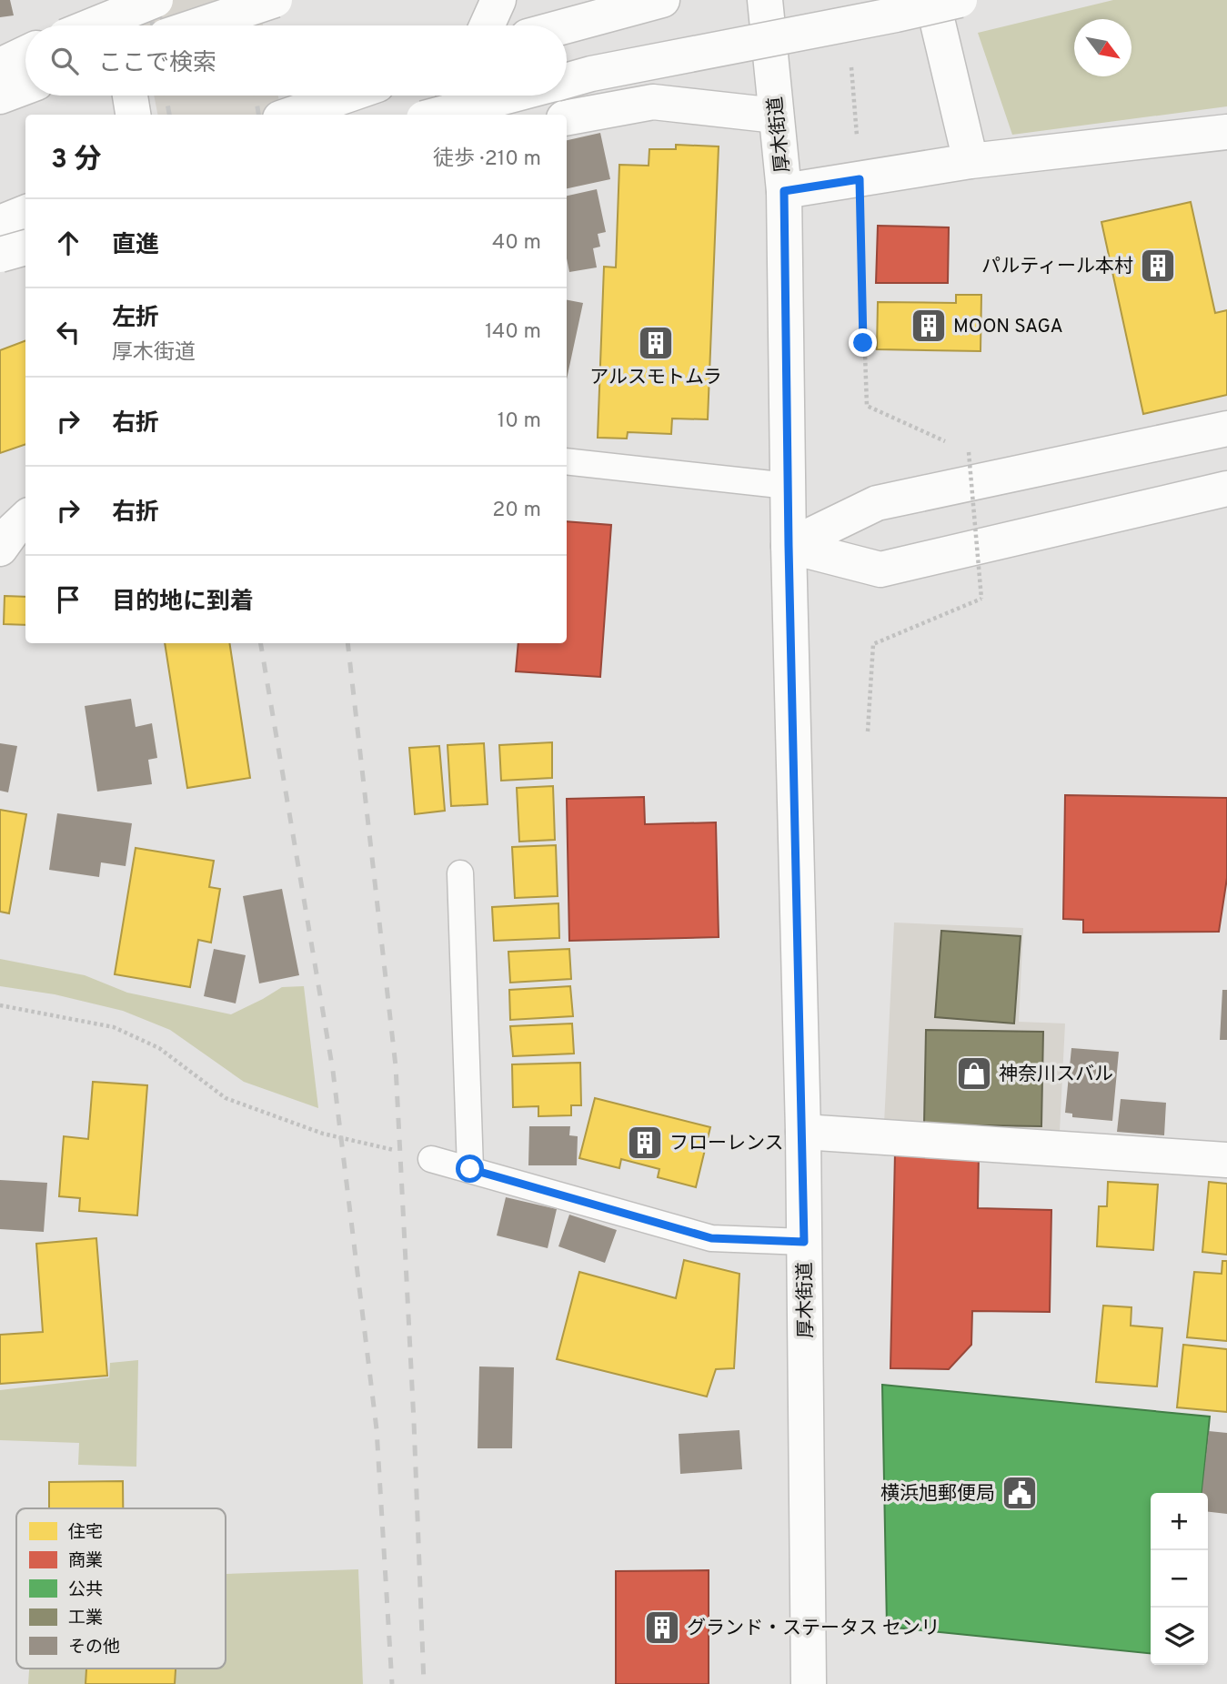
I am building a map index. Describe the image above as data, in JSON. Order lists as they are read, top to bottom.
{
  "streets": {
    "main road": ["厚木街道"]
  },
  "places": {
    "building": [
      "パルティール本村",
      "MOON SAGA",
      "アルスモトムラ",
      "フローレンス",
      "グランド・ステータス センリ"
    ],
    "shop": ["神奈川スバル"],
    "public building": ["横浜旭郵便局"]
  },
  "legend": [
    "住宅",
    "商業",
    "公共",
    "工業",
    "その他"
  ],
  "north": "bottom right",
  "page": {
    "search": "ここで検索",
    "heading": ["3 分", "徒歩 · 210 m"],
    "list": [
      ["直進", "40 m"],
      ["左折", "厚木街道", "140 m"],
      ["右折", "10 m"],
      ["右折", "20 m"],
      "目的地に到着"
    ],
    "map_buttons": ["+", "−"]
  }
}
